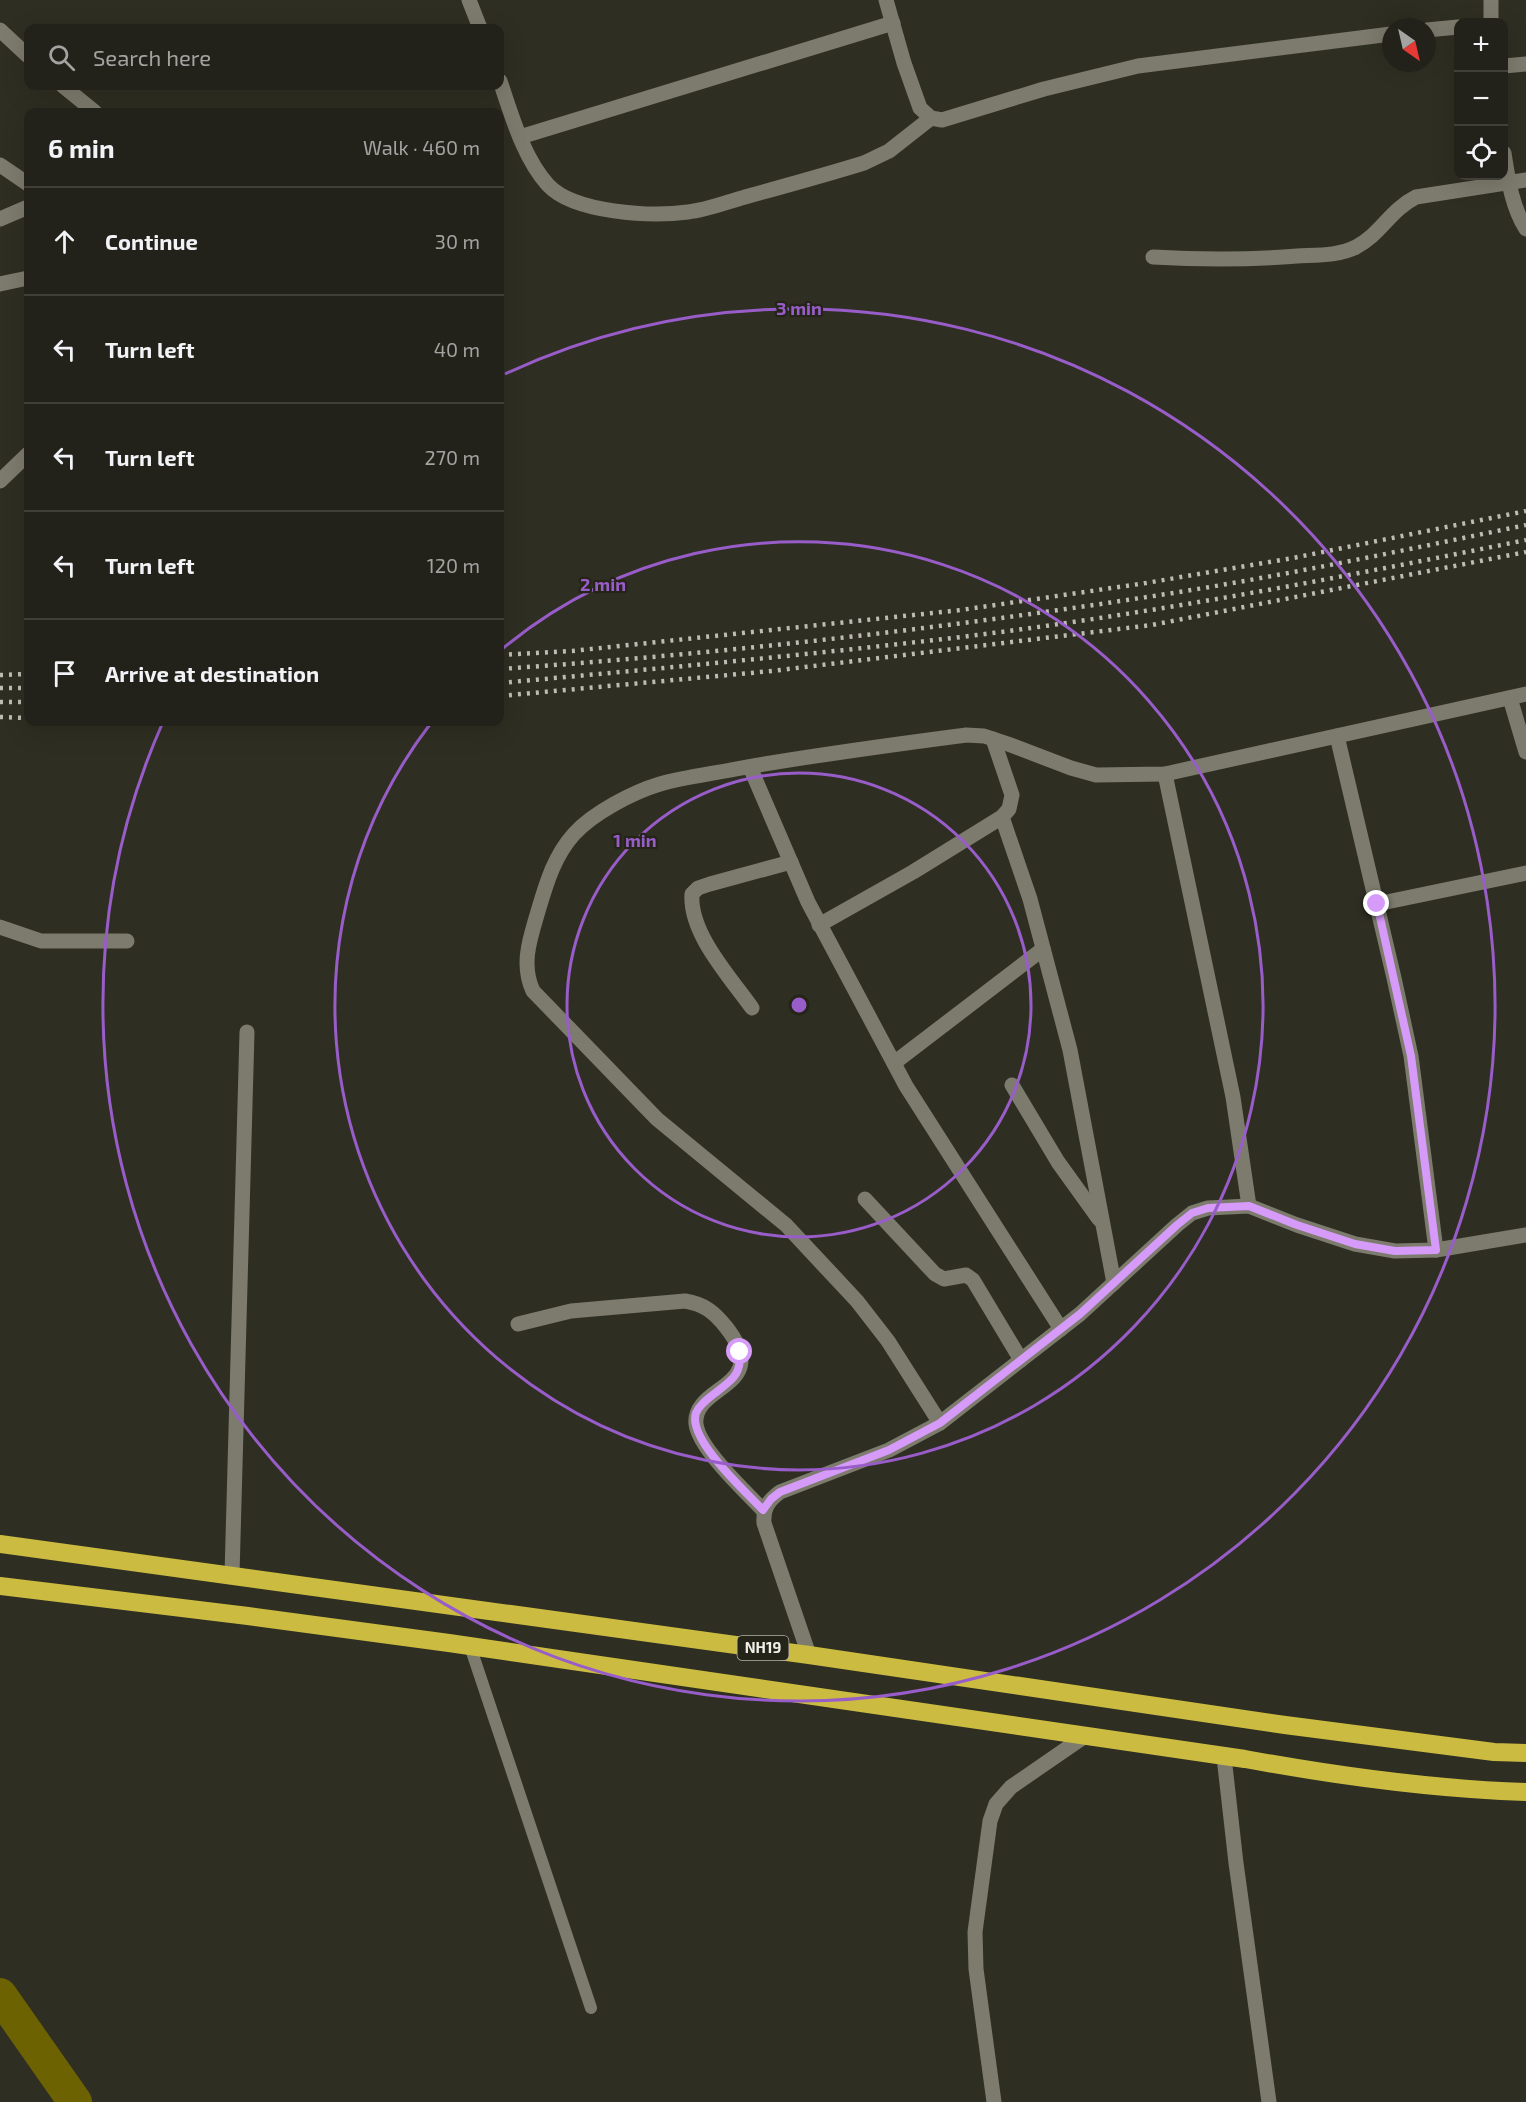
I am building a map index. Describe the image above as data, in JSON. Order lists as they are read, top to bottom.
{
  "streets": {
    "highway": ["NH19"]
  },
  "north": "bottom right",
  "page": {
    "map_buttons": ["+", "−"],
    "search": "Search here",
    "heading": ["6 min", "Walk · 460 m"],
    "list": [
      ["Continue", "30 m"],
      ["Turn left", "40 m"],
      ["Turn left", "270 m"],
      ["Turn left", "120 m"],
      "Arrive at destination"
    ]
  },
  "rings": ["3 min", "2 min", "1 min"]
}
